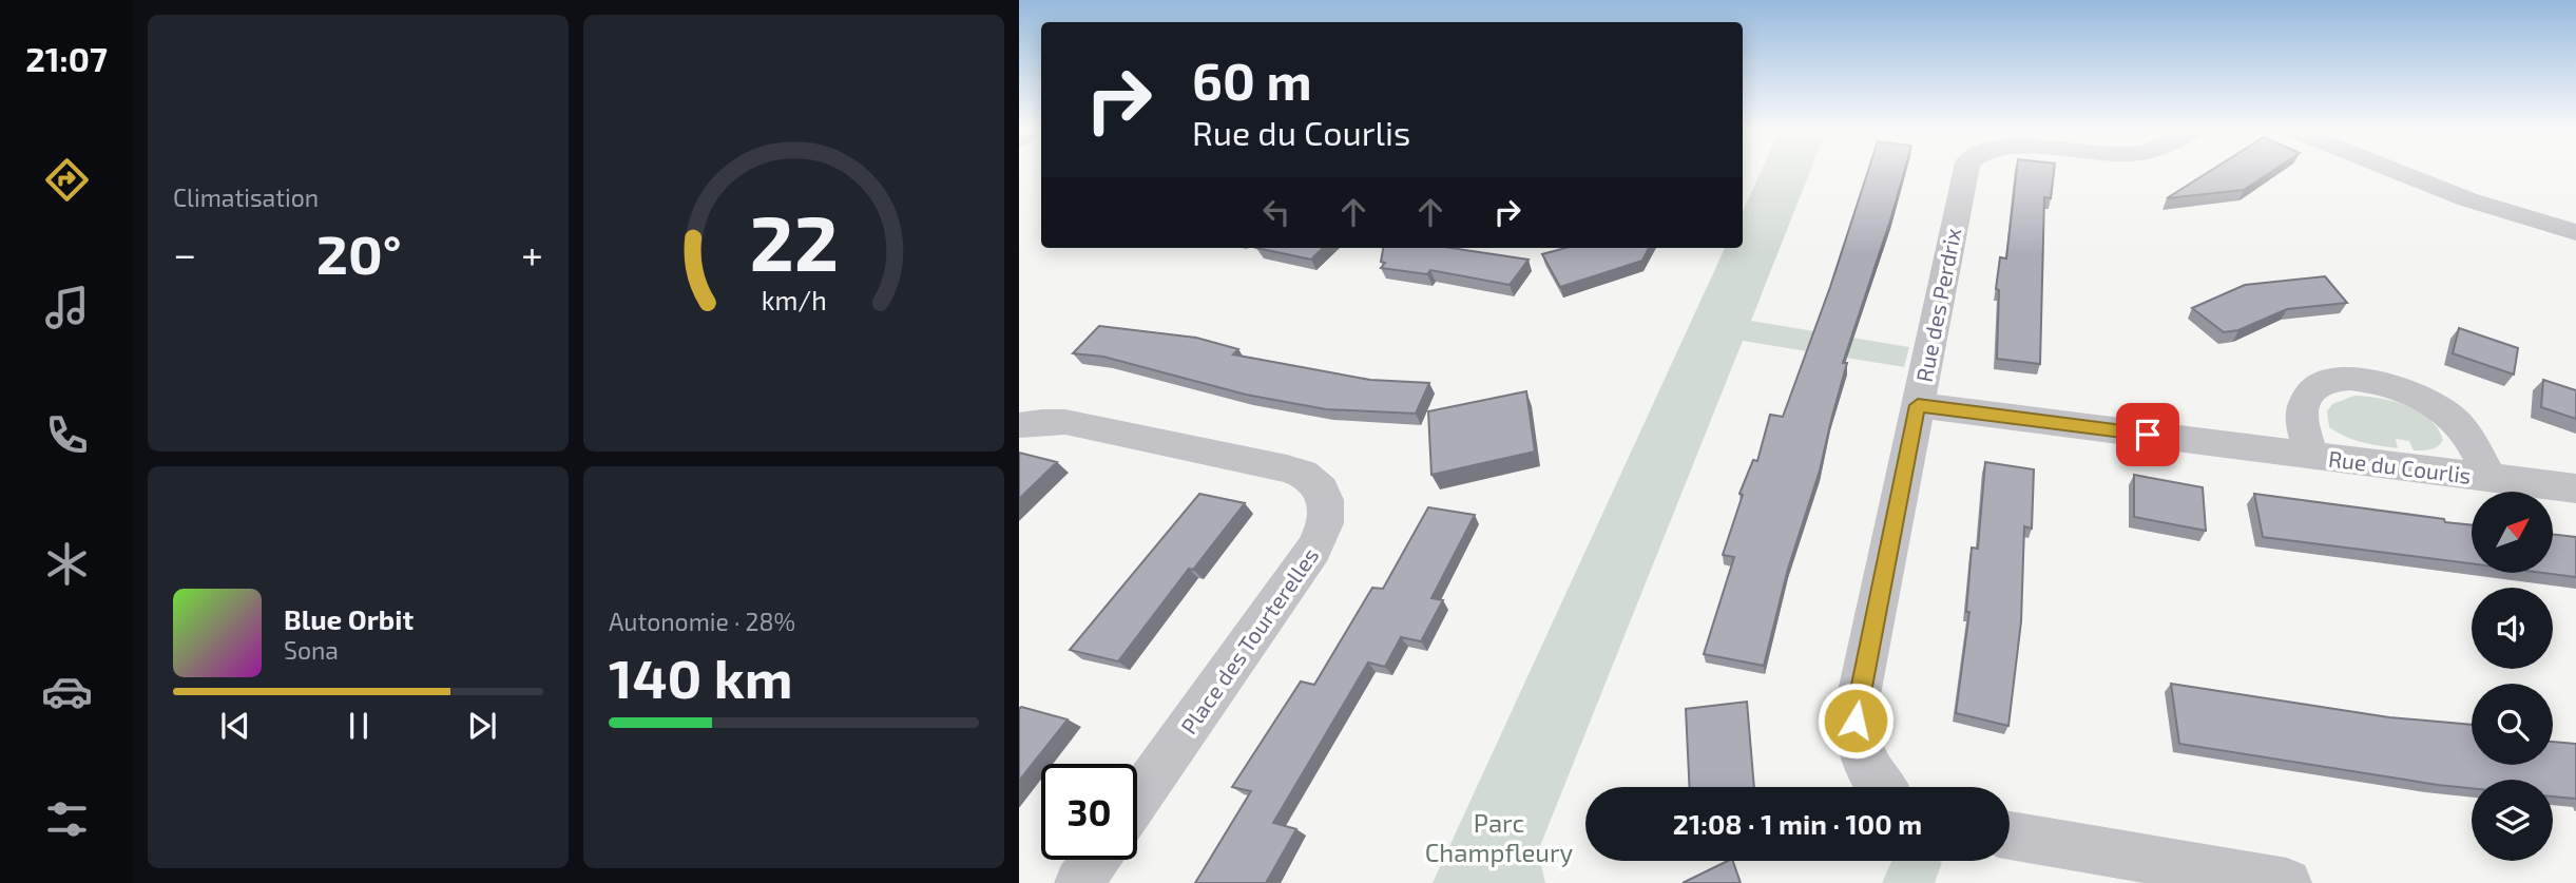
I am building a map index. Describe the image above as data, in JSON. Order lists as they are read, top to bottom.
{
  "streets": {
    "street": ["Rue des Perdrix", "Rue du Courlis", "Place des Tourterelles"]
  },
  "crossings": [
    ["Rue des Perdrix", "Rue du Courlis"]
  ],
  "parks": ["Parc Champfleury"],
  "north": "top right",
  "page": {
    "tabs": "21:07",
    "tile": [
      "Climatisation",
      ["Autonomie · 28%", "140 km"]
    ],
    "turn": ["60 m", "Rue du Courlis"],
    "heat": ["−", "20°", "+"],
    "song": ["Blue Orbit", "Sona"],
    "limit": "30",
    "trip": "21:08 · 1 min · 100 m",
    "gauge": ["22", "km/h"]
  }
}
